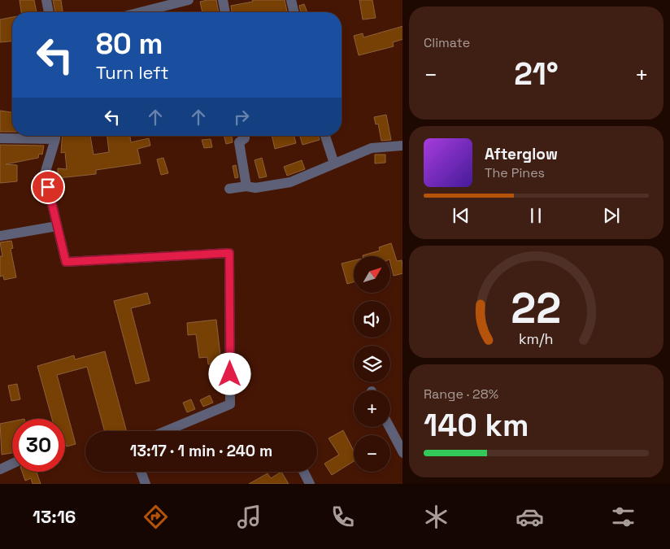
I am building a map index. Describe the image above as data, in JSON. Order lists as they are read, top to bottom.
{
  "north": "top right",
  "page": {
    "tile": [
      "Climate",
      ["Range · 28%", "140 km"]
    ],
    "turn": ["80 m", "Turn left"],
    "heat": ["−", "21°", "+"],
    "song": ["Afterglow", "The Pines"],
    "map_buttons": ["+", "−"],
    "limit": "30",
    "trip": "13:17 · 1 min · 240 m",
    "tabs": "13:16",
    "gauge": ["22", "km/h"]
  }
}
